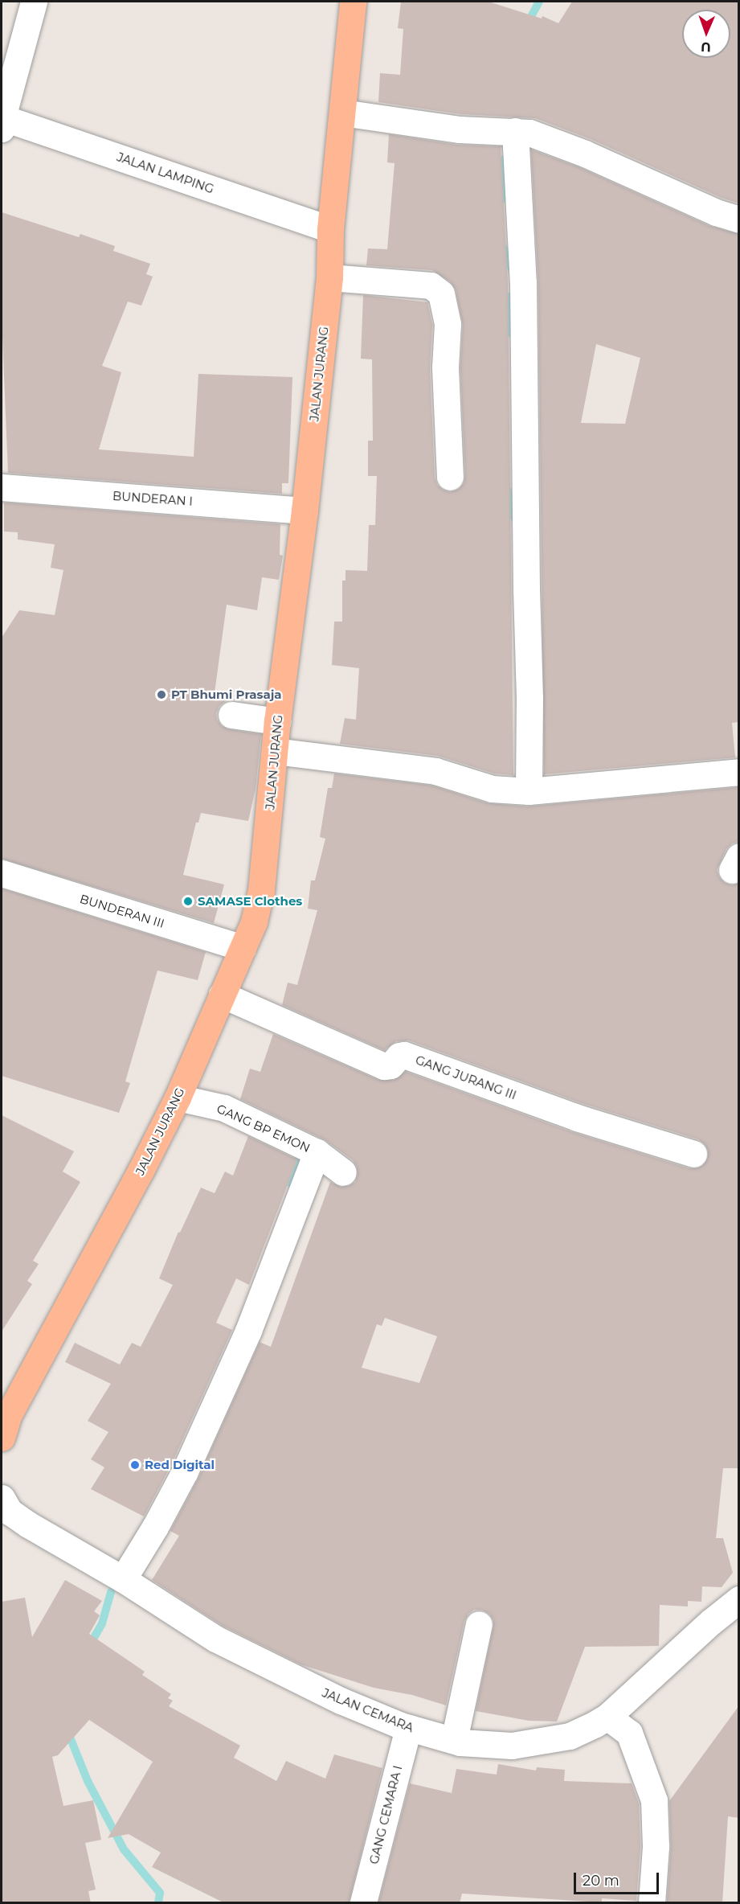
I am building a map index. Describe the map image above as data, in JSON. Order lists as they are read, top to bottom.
{
  "streets": {
    "main road": ["JALAN JURANG"],
    "street": [
      "JALAN LAMPING",
      "BUNDERAN I",
      "BUNDERAN III",
      "GANG JURANG III",
      "GANG BP EMON",
      "JALAN CEMARA",
      "GANG CEMARA I"
    ]
  },
  "crossings": [
    ["JALAN LAMPING", "JALAN JURANG"],
    ["JALAN JURANG", "BUNDERAN I"],
    ["JALAN JURANG", "BUNDERAN III"],
    ["JALAN JURANG", "GANG JURANG III"],
    ["JALAN JURANG", "GANG BP EMON"],
    ["JALAN CEMARA", "GANG CEMARA I"]
  ],
  "places": ["PT Bhumi Prasaja", "SAMASE Clothes", "Red Digital"],
  "scale_bar": "20 m",
  "north": "bottom"
}
